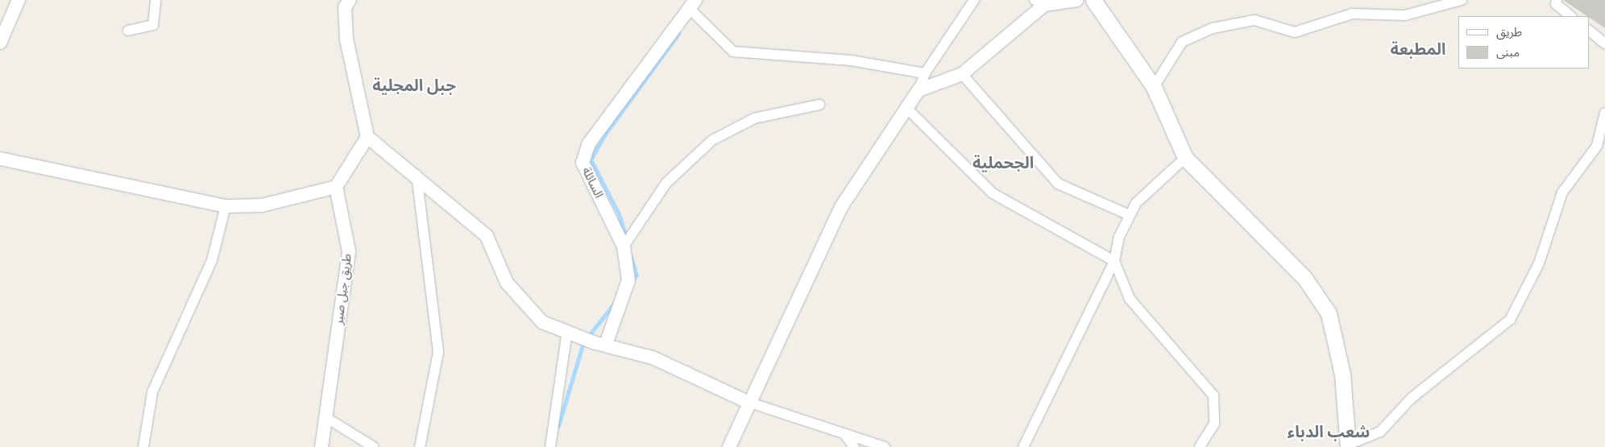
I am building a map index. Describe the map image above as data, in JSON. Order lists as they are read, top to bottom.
{
  "streets": {
    "street": ["السائلة", "طريق جبل صبر"]
  },
  "districts": [
    "المطبعة",
    "جبل المجلية",
    "الجحملية",
    "شعب الدباء"
  ],
  "legend": ["طريق", "مبنى"]
}
